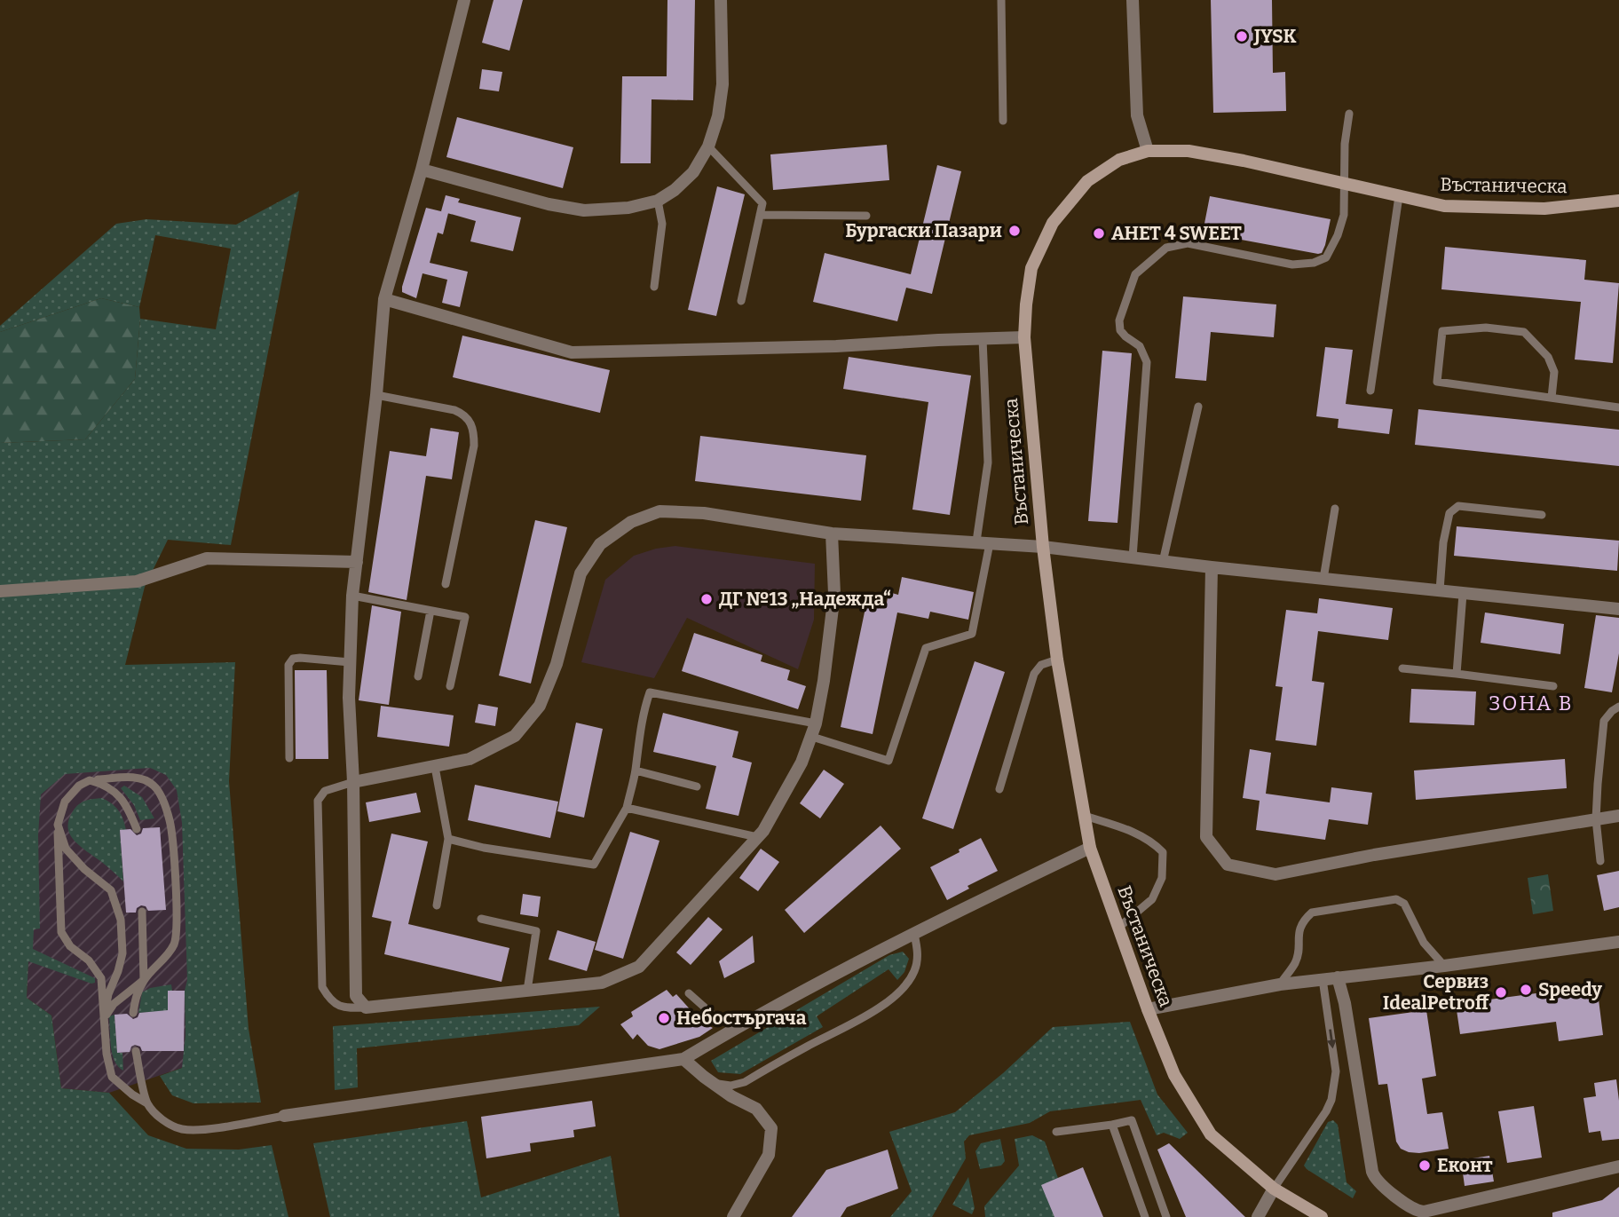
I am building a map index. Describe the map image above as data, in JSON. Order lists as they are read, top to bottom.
{
  "streets": {
    "main road": ["Въстаническа"]
  },
  "districts": ["ЗОНА В"],
  "places": [
    "JYSK",
    "Бургаски Пазари",
    "АНЕТ 4 SWEET",
    "ДГ №13 „Надежда“",
    "Speedy",
    "Сервиз IdealPetroff",
    "Небостъргача",
    "Еконт"
  ]
}
